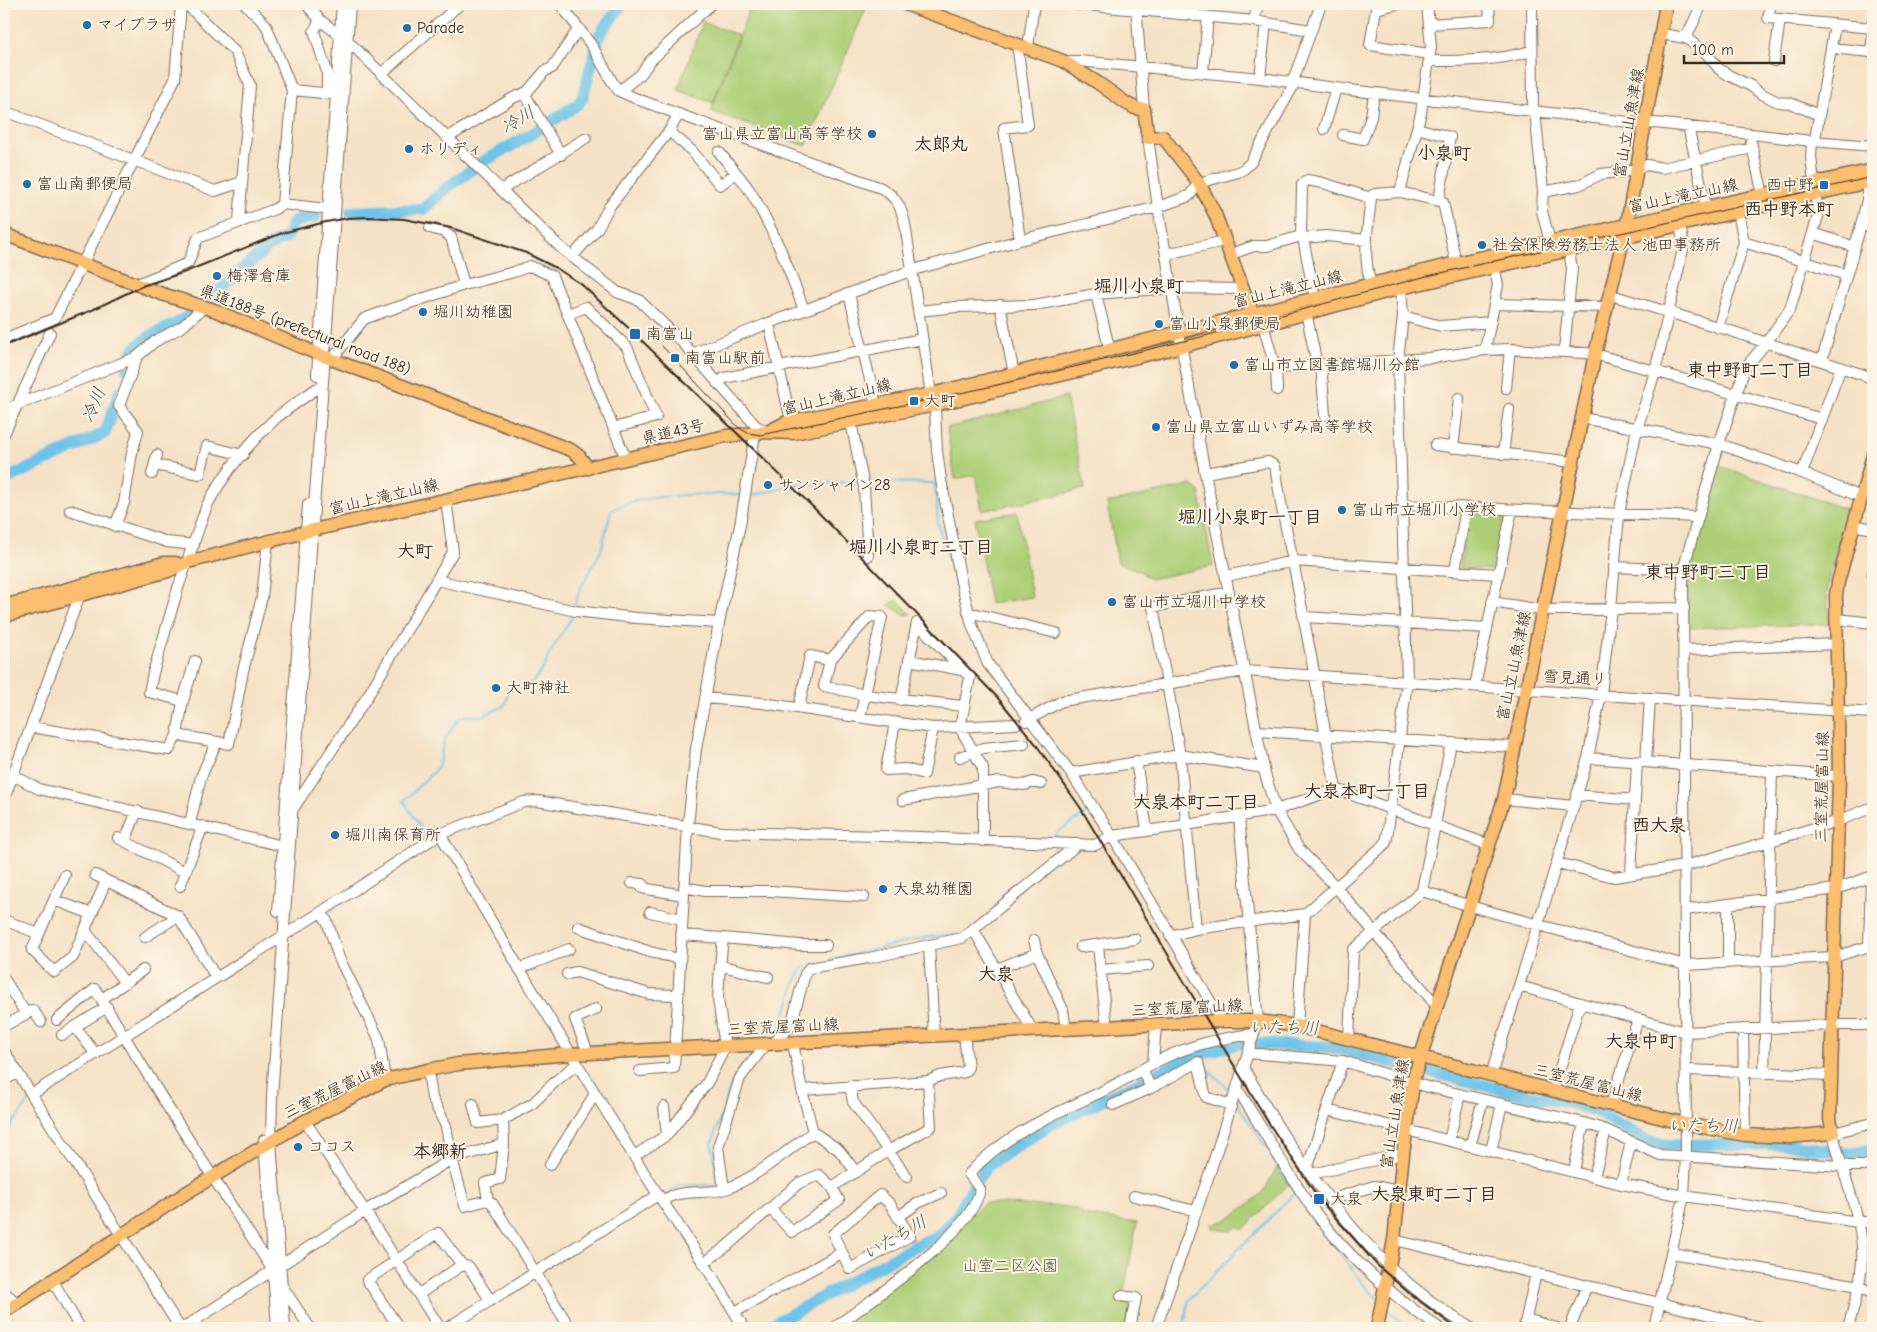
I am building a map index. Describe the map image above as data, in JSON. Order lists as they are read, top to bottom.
{
  "streets": {
    "main road": [
      "富山立山魚津線",
      "富山上滝立山線",
      "県道188号 (prefectural road 188)",
      "県道43号",
      "三室荒屋富山線"
    ],
    "street": ["雪見通り"]
  },
  "crossings": [
    ["富山立山魚津線", "富山上滝立山線"],
    ["富山立山魚津線", "雪見通り"],
    ["富山立山魚津線", "三室荒屋富山線"],
    ["富山上滝立山線", "県道188号 (prefectural road 188)"],
    ["富山上滝立山線", "県道43号"],
    ["県道188号 (prefectural road 188)", "県道43号"],
    ["雪見通り", "三室荒屋富山線"]
  ],
  "districts": [
    "太郎丸",
    "小泉町",
    "西中野本町",
    "堀川小泉町",
    "東中野町二丁目",
    "堀川小泉町一丁目",
    "堀川小泉町二丁目",
    "大町",
    "東中野町三丁目",
    "大泉本町一丁目",
    "大泉本町二丁目",
    "西大泉",
    "大泉",
    "大泉中町",
    "本郷新",
    "大泉東町二丁目"
  ],
  "water": ["冷川", "いたち川"],
  "parks": ["山室二区公園"],
  "places": {
    "other": [
      "マイプラザ",
      "Parade",
      "富山県立富山高等学校",
      "ホリディ",
      "富山南郵便局",
      "社会保険労務士法人 池田事務所",
      "梅澤倉庫",
      "堀川幼稚園",
      "富山小泉郵便局",
      "富山市立図書館堀川分館",
      "富山県立富山いずみ高等学校",
      "サンシャイン28",
      "富山市立堀川小学校",
      "富山市立堀川中学校",
      "大町神社",
      "堀川南保育所",
      "大泉幼稚園",
      "ココス"
    ],
    "transit": [
      "西中野",
      "南富山",
      "南富山駅前",
      "大町",
      "大泉"
    ]
  },
  "scale_bar": "100 m"
}
